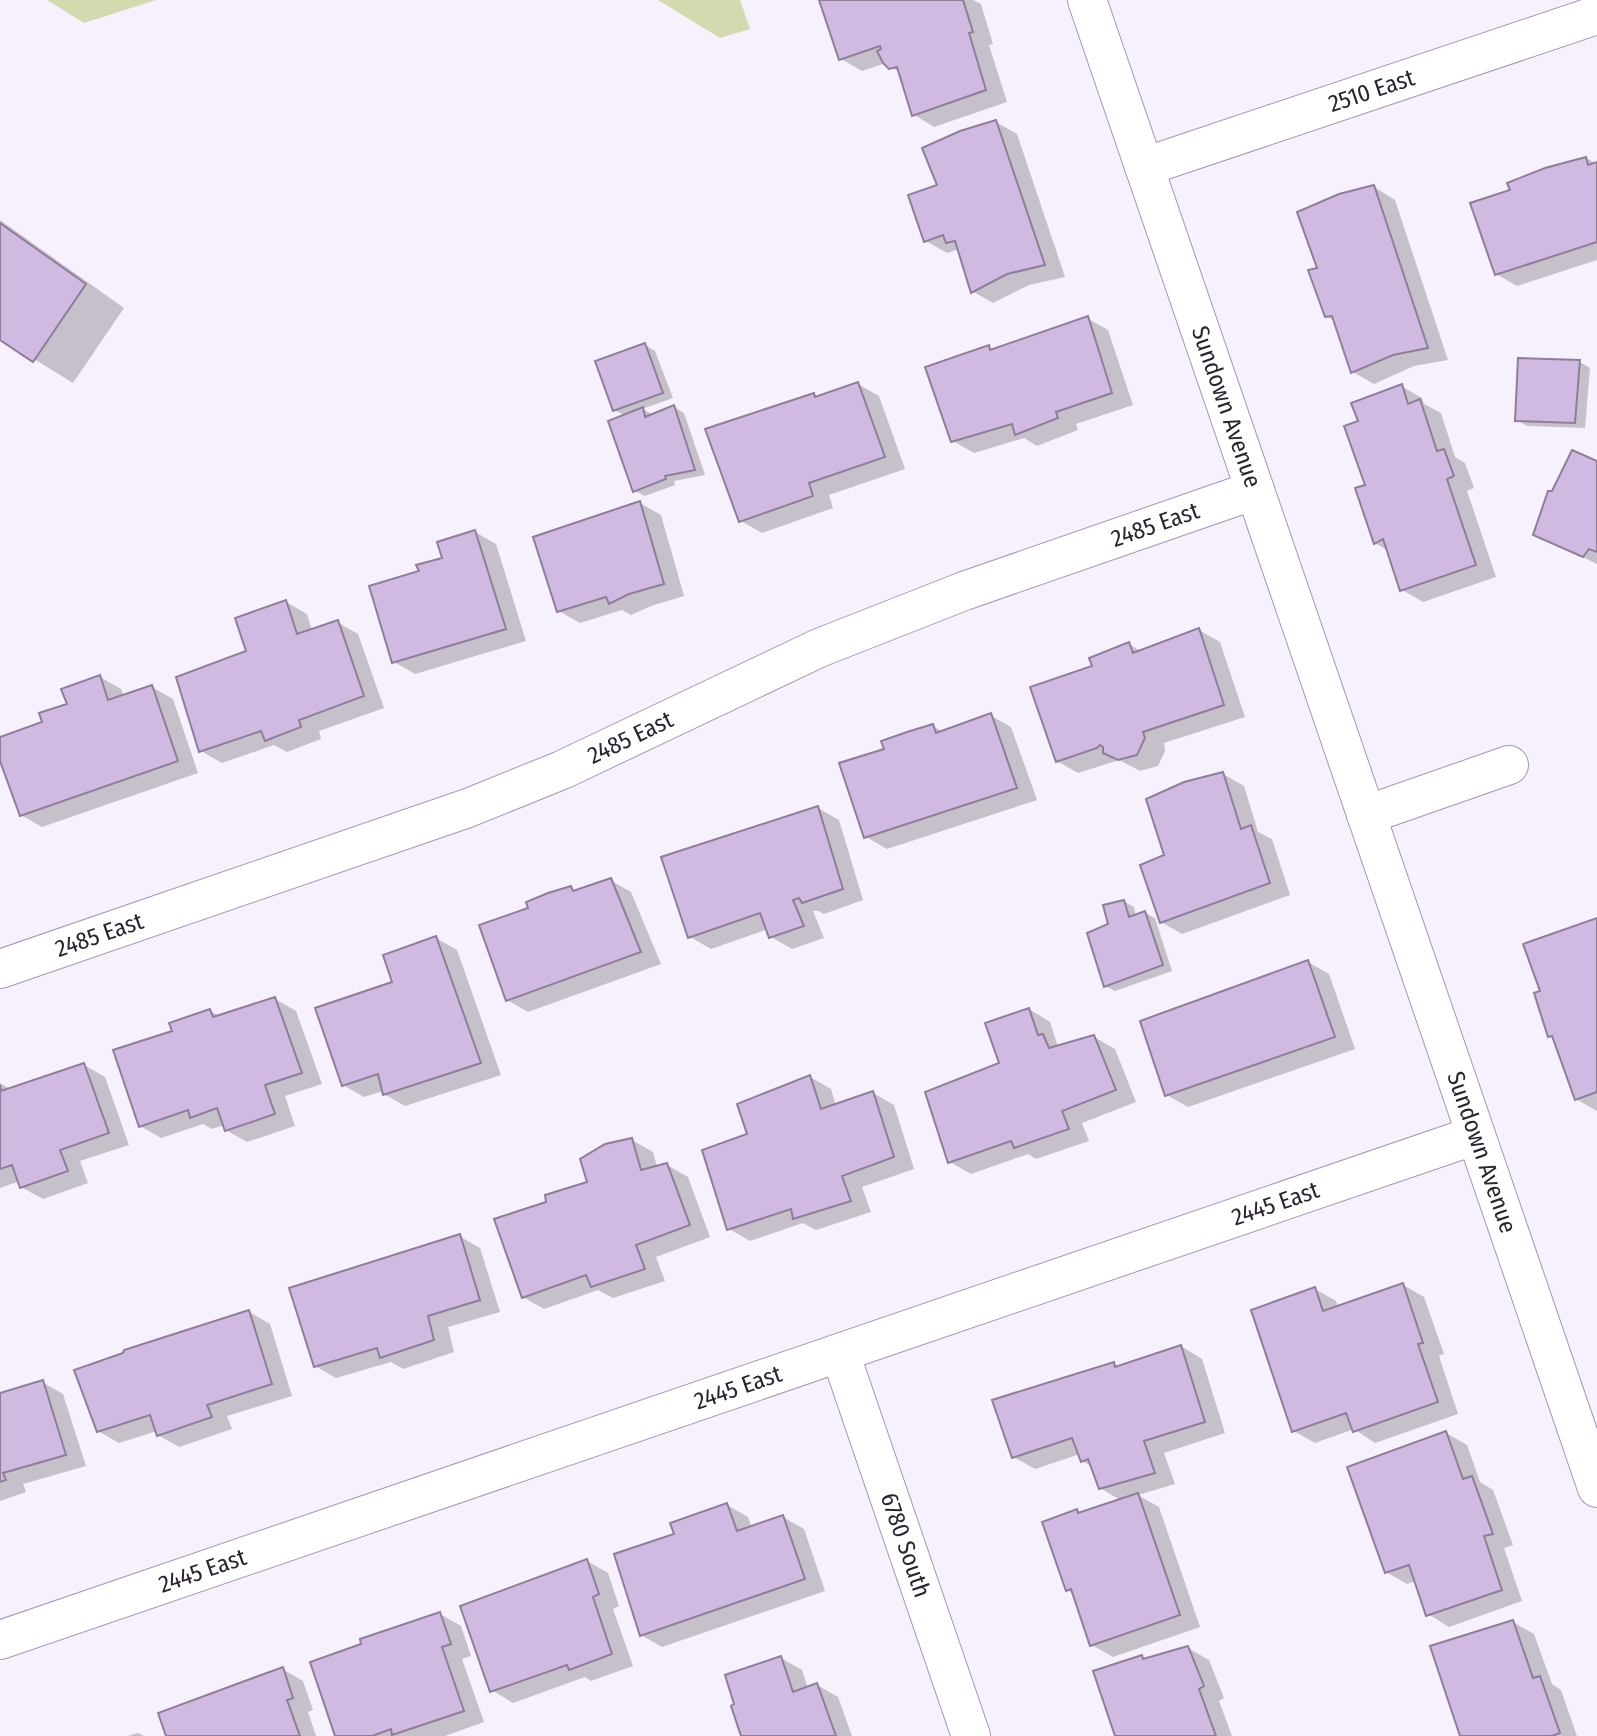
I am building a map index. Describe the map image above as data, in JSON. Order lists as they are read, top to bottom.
{
  "streets": {
    "street": [
      "2510 East",
      "Sundown Avenue",
      "2485 East",
      "2445 East",
      "6780 South"
    ]
  },
  "crossings": [
    ["2510 East", "Sundown Avenue"],
    ["Sundown Avenue", "2485 East"],
    ["Sundown Avenue", "2445 East"],
    ["2445 East", "6780 South"]
  ]
}
